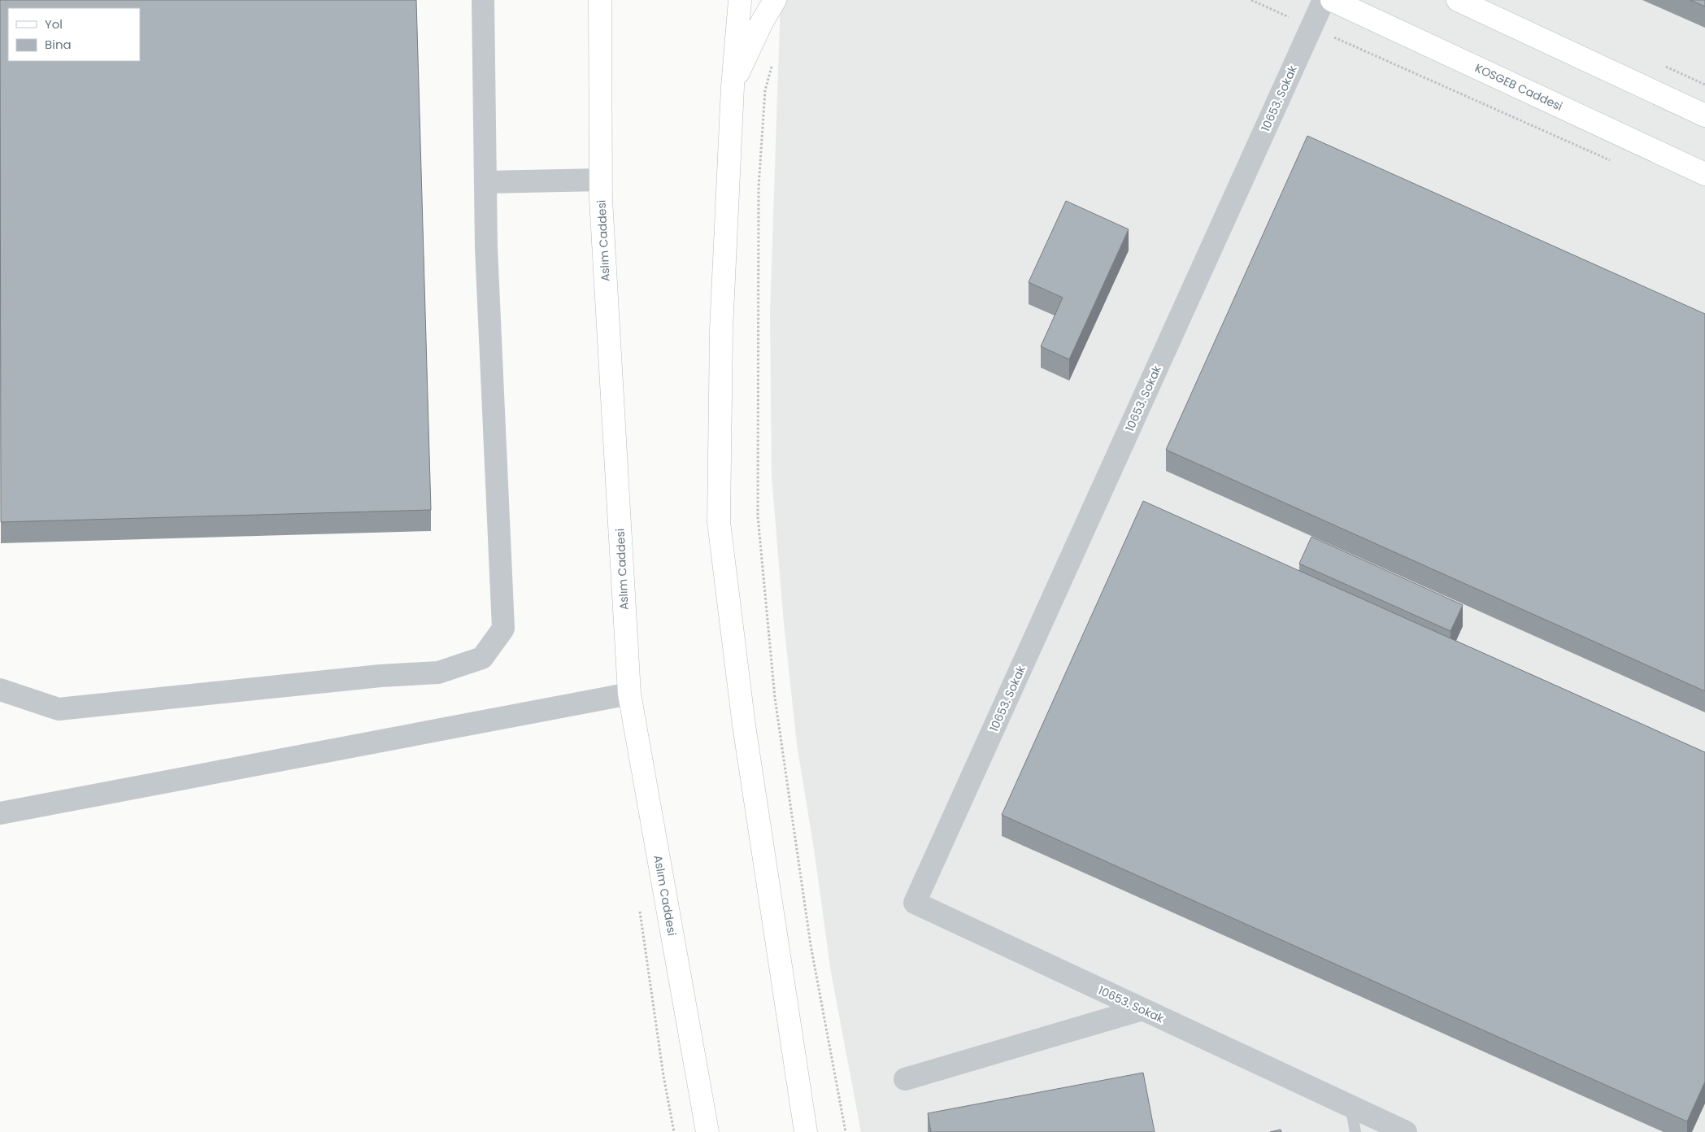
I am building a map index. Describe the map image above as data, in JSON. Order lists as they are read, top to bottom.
{
  "streets": {
    "main road": ["KOSGEB Caddesi", "Aslım Caddesi"],
    "street": ["10653. Sokak"]
  },
  "legend": ["Yol", "Bina"]
}
